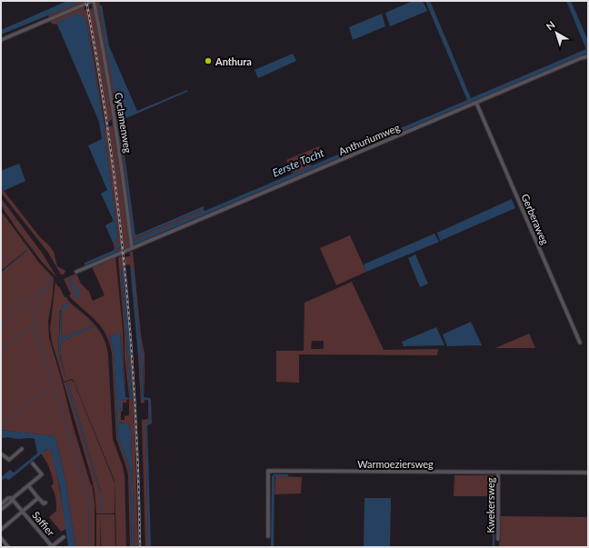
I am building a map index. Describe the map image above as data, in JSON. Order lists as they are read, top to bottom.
{
  "streets": {
    "street": [
      "Cyclamenweg",
      "Anthuriumweg",
      "Gerberaweg",
      "Warmoeziersweg",
      "Kwekersweg",
      "Saffier"
    ]
  },
  "crossings": [
    ["Cyclamenweg", "Anthuriumweg"],
    ["Anthuriumweg", "Gerberaweg"],
    ["Warmoeziersweg", "Kwekersweg"]
  ],
  "water": ["Eerste Tocht"],
  "places": ["Anthura"],
  "north": "top left"
}
